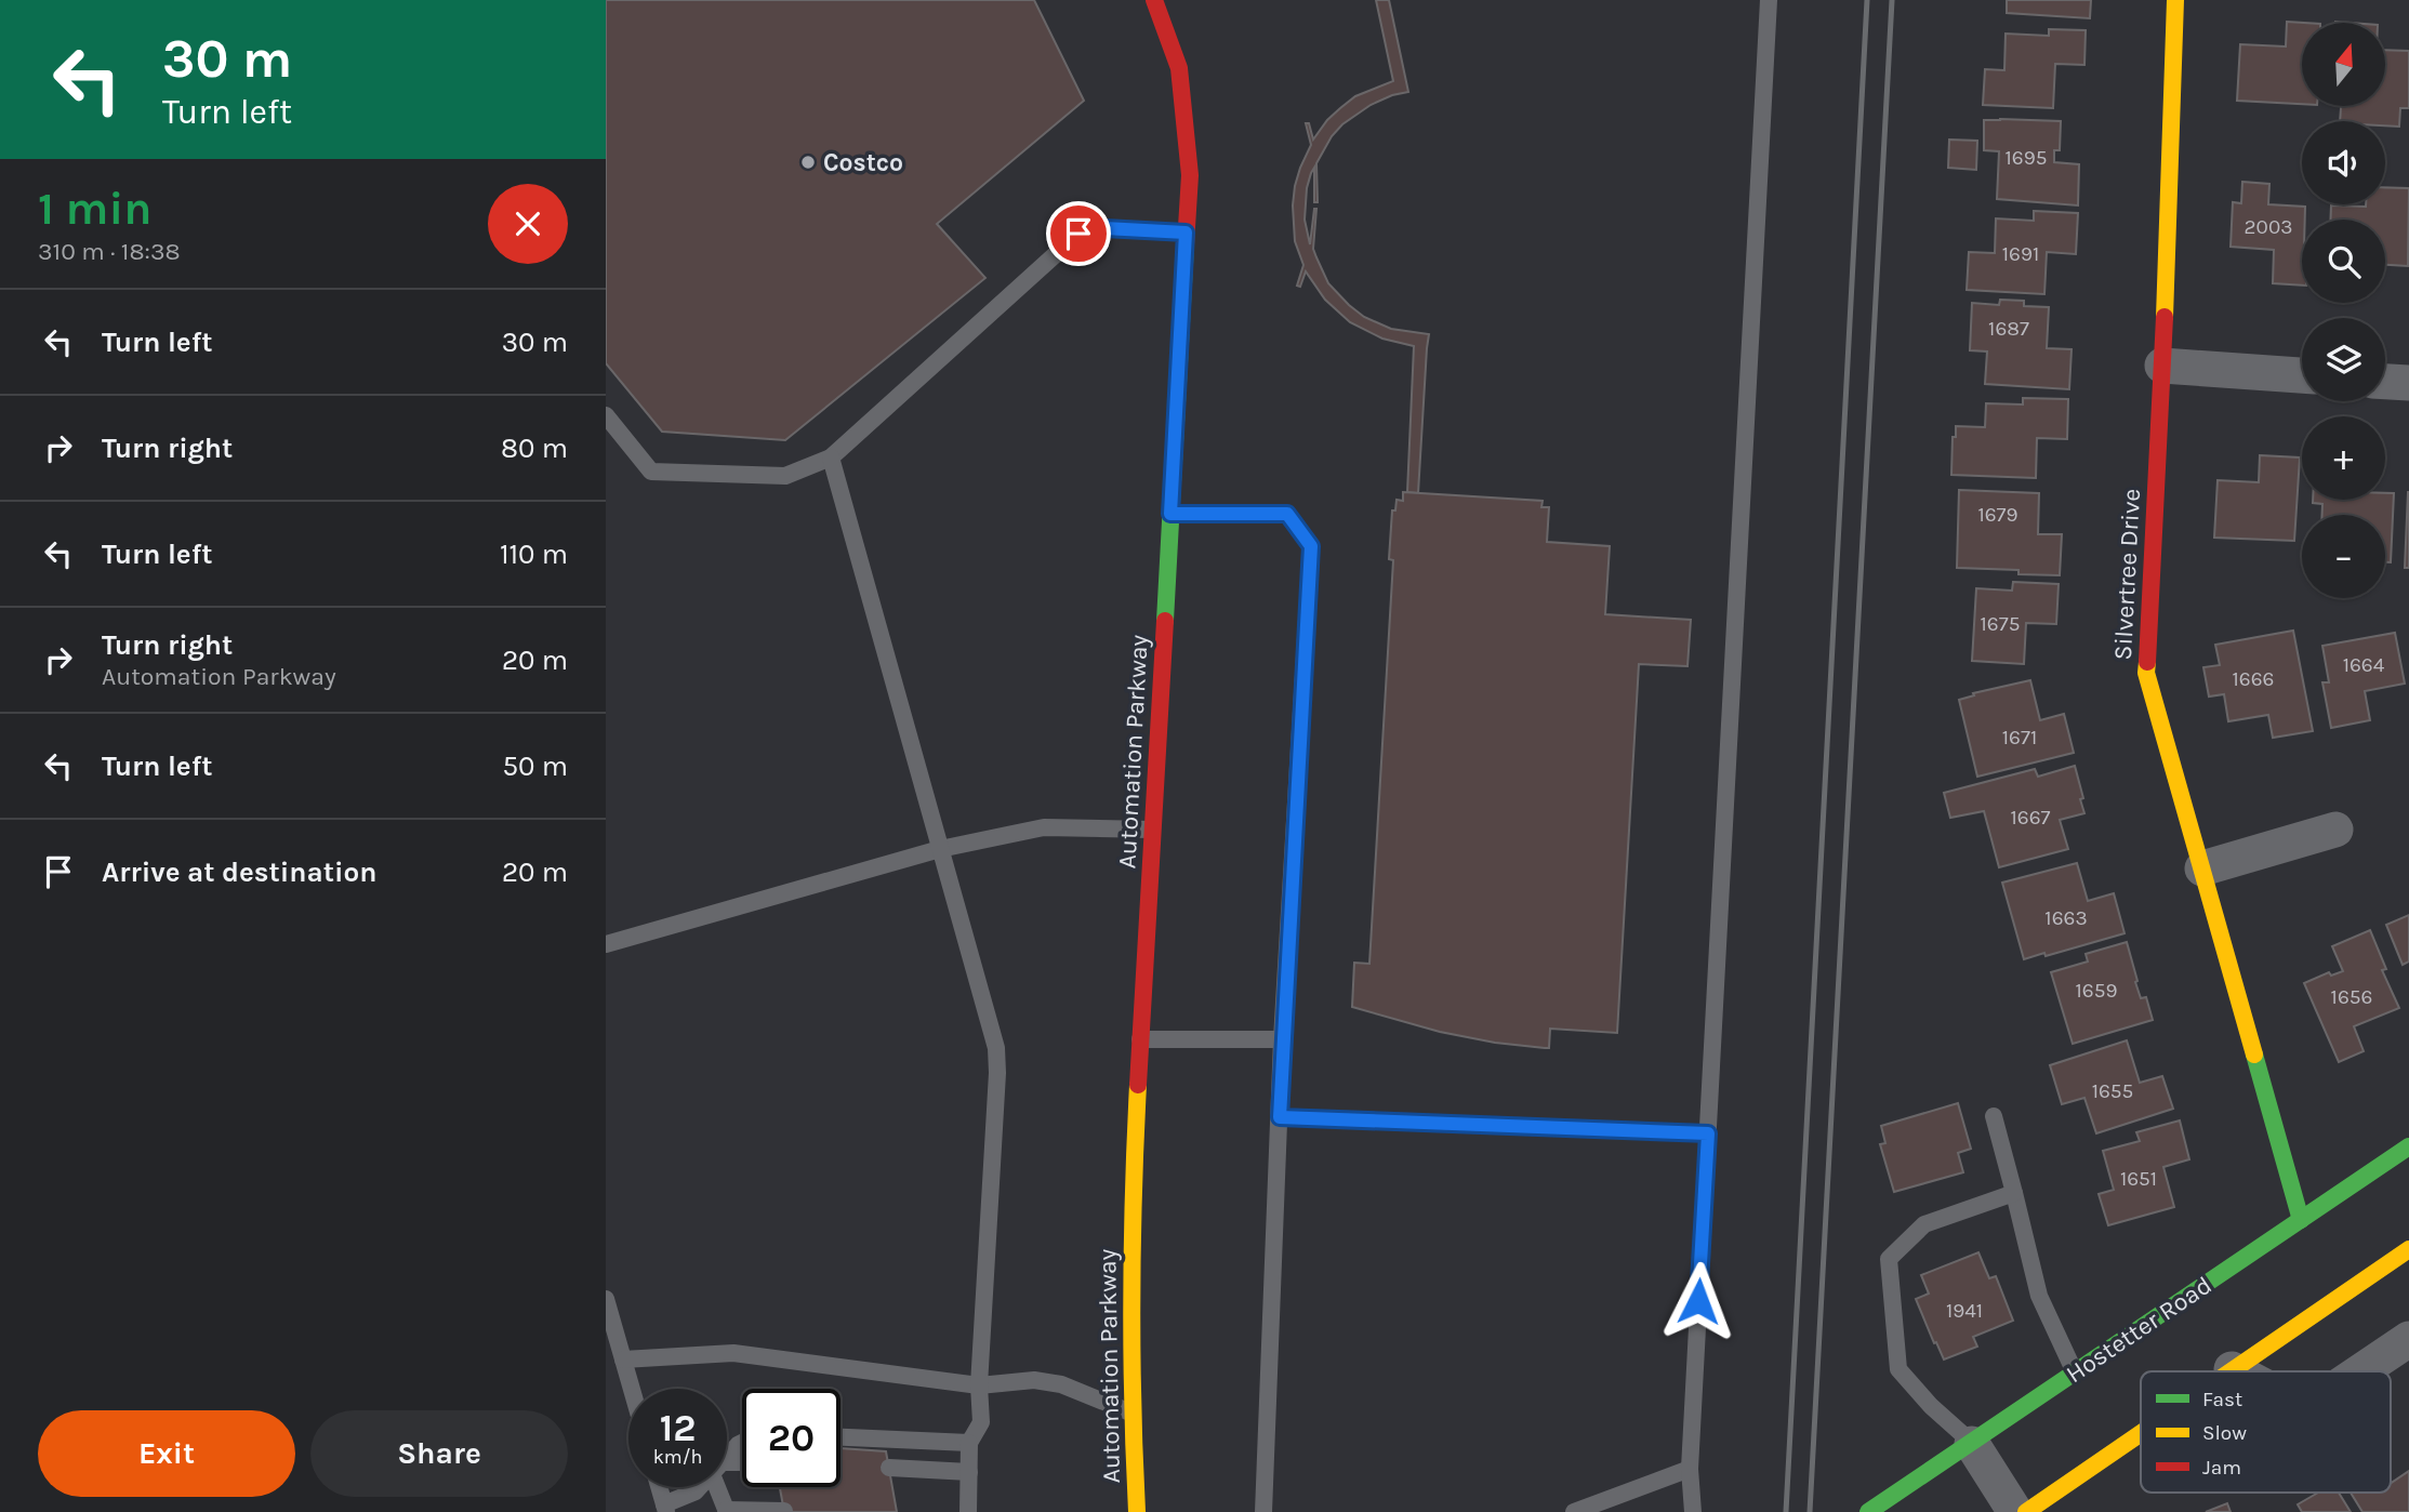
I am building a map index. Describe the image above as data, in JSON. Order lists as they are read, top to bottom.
{
  "streets": {
    "street": ["Silvertree Drive", "Automation Parkway", "Hostetter Road"]
  },
  "crossings": [
    ["Silvertree Drive", "Hostetter Road"]
  ],
  "places": ["Costco"],
  "house_numbers": [
    "1695",
    "2003",
    "1691",
    "1687",
    "1679",
    "1675",
    "1664",
    "1666",
    "1671",
    "1667",
    "1663",
    "1659",
    "1656",
    "1655",
    "1651",
    "1941"
  ],
  "legend": ["Fast", "Slow", "Jam"],
  "north": "top",
  "page": {
    "turn": ["30 m", "Turn left"],
    "map_buttons": ["+", "−"],
    "heading": ["1 min", "310 m · 18:38"],
    "list": [
      {
        "name": "Turn left",
        "value": "30 m"
      },
      {
        "name": "Turn right",
        "value": "80 m"
      },
      {
        "name": "Turn left",
        "value": "110 m"
      },
      {
        "name": "Turn right",
        "note": "Automation Parkway",
        "value": "20 m"
      },
      {
        "name": "Turn left",
        "value": "50 m"
      },
      {
        "name": "Arrive at destination",
        "value": "20 m"
      }
    ],
    "speed": "12 km/h",
    "limit": "20",
    "buttons": ["Exit", "Share"]
  }
}
